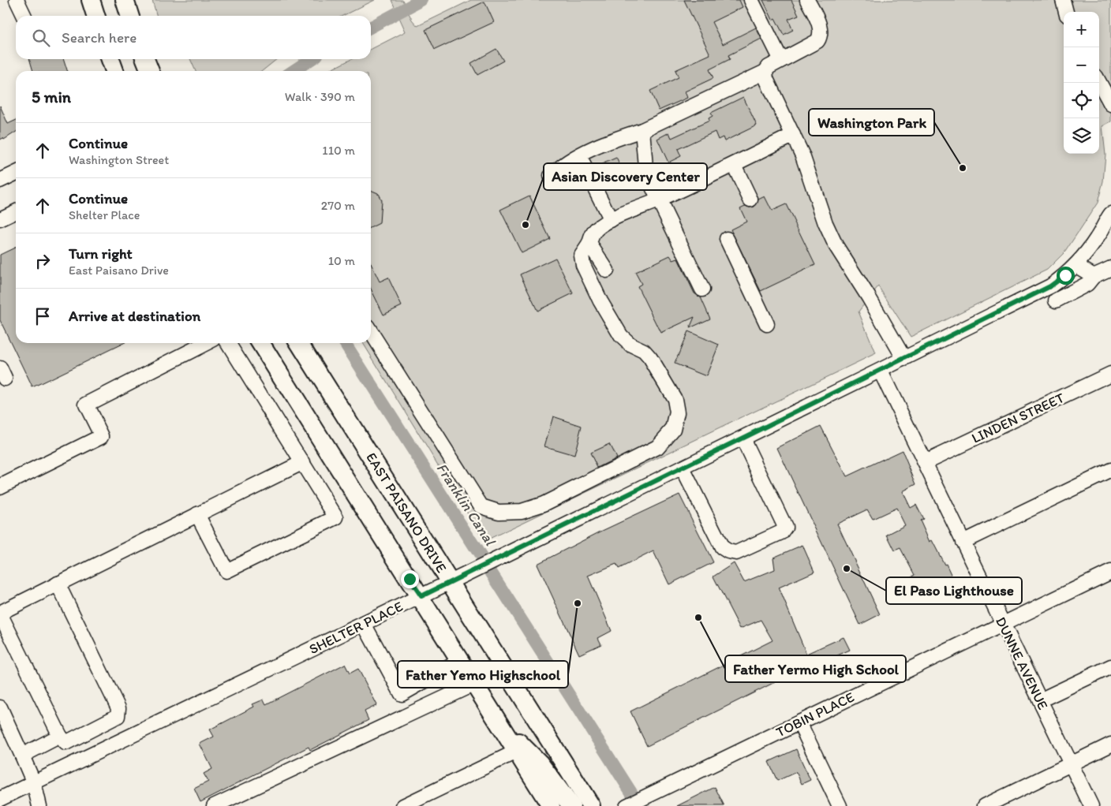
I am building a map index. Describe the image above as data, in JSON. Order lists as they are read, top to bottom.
{
  "streets": {
    "main road": ["EAST PAISANO DRIVE"],
    "street": [
      "LINDEN STREET",
      "SHELTER PLACE",
      "DUNNE AVENUE",
      "TOBIN PLACE"
    ]
  },
  "crossings": [
    ["LINDEN STREET", "DUNNE AVENUE"],
    ["EAST PAISANO DRIVE", "SHELTER PLACE"],
    ["SHELTER PLACE", "DUNNE AVENUE"],
    ["DUNNE AVENUE", "TOBIN PLACE"]
  ],
  "water": ["Franklin Canal"],
  "places": [
    "Washington Park",
    "Asian Discovery Center",
    "El Paso Lighthouse",
    "Father Yemo Highschool",
    "Father Yermo High School"
  ],
  "page": {
    "map_buttons": ["+", "−"],
    "search": "Search here",
    "heading": ["5 min", "Walk · 390 m"],
    "list": [
      ["Continue", "Washington Street", "110 m"],
      ["Continue", "Shelter Place", "270 m"],
      ["Turn right", "East Paisano Drive", "10 m"],
      "Arrive at destination"
    ]
  }
}
